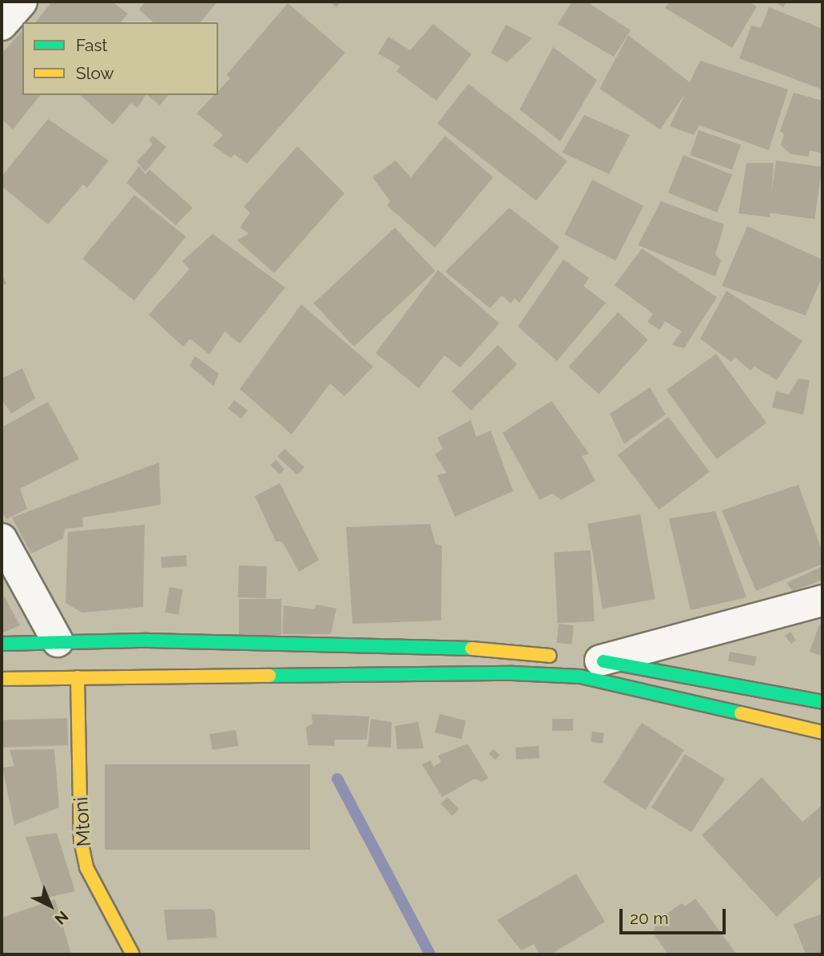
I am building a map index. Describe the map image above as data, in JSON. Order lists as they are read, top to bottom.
{
  "streets": {
    "main road": ["Mtoni"]
  },
  "legend": ["Fast", "Slow"],
  "scale_bar": "20 m",
  "north": "bottom right"
}
